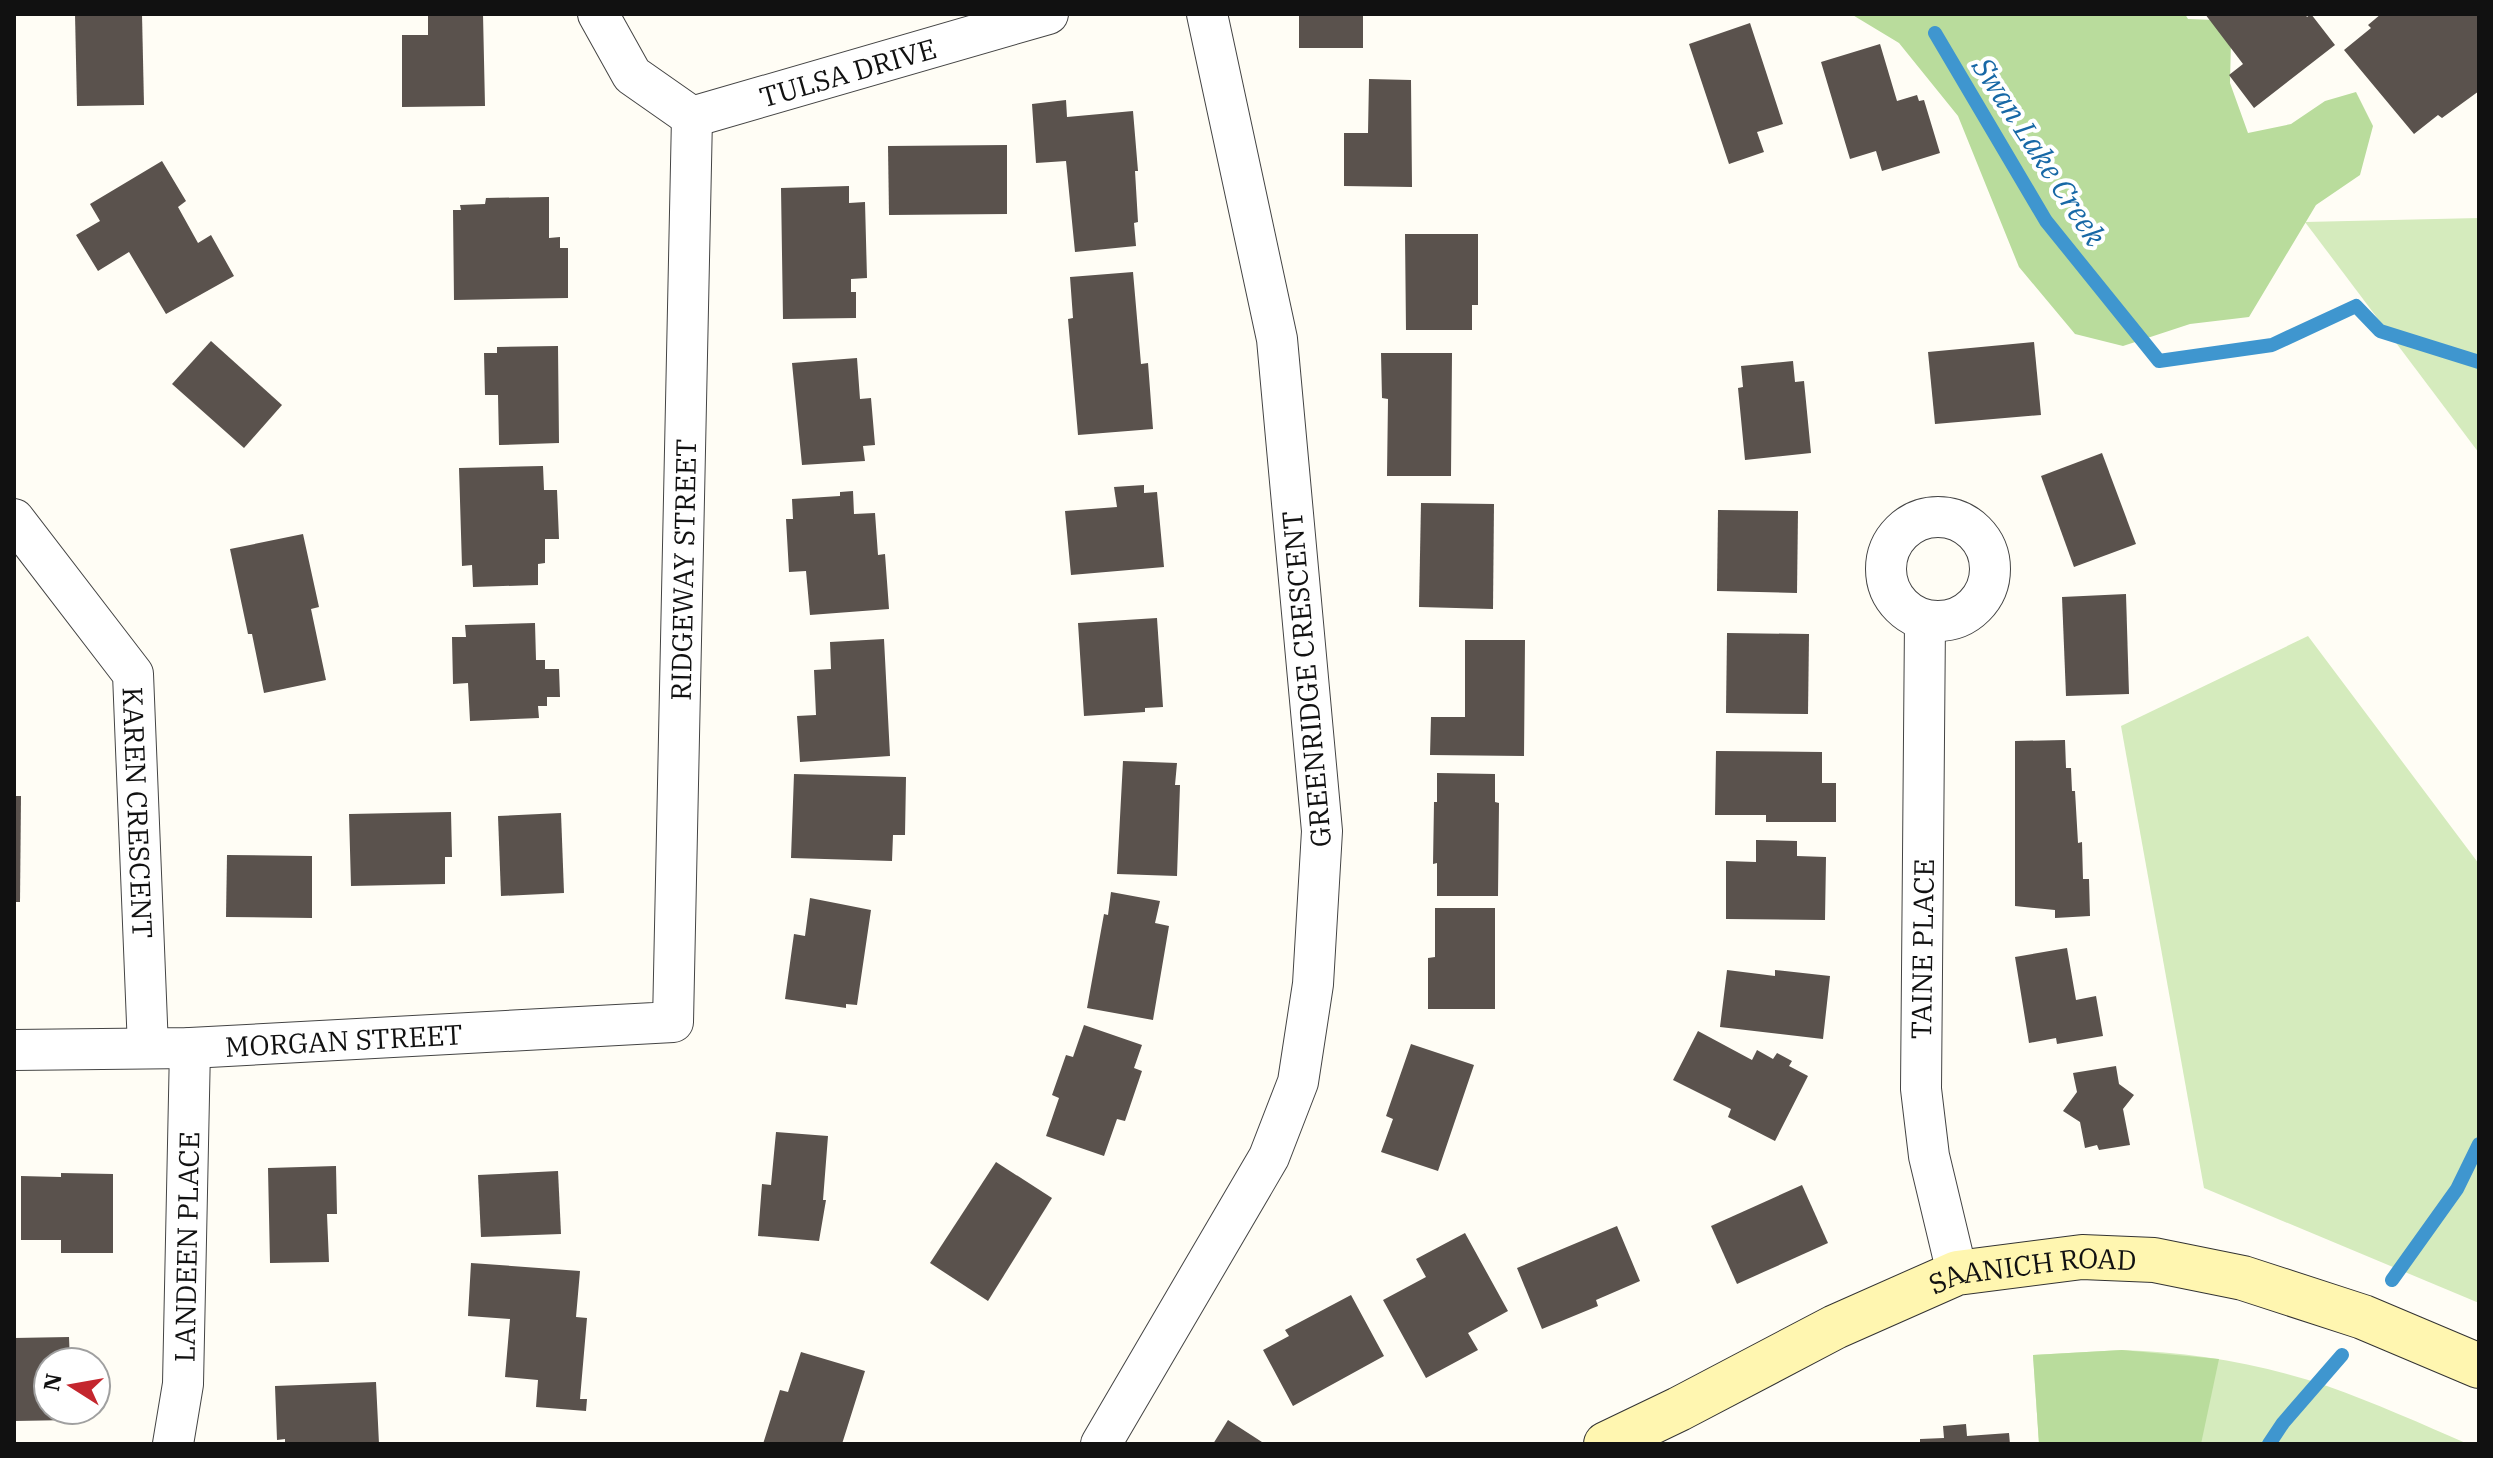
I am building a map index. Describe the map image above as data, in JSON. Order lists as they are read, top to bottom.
{
  "streets": {
    "main road": ["SAANICH ROAD"],
    "street": [
      "TULSA DRIVE",
      "RIDGEWAY STREET",
      "GREENRIDGE CRESCENT",
      "KAREN CRESCENT",
      "TAINE PLACE",
      "MORGAN STREET",
      "LANDEEN PLACE"
    ]
  },
  "crossings": [
    ["TULSA DRIVE", "RIDGEWAY STREET"],
    ["RIDGEWAY STREET", "MORGAN STREET"],
    ["KAREN CRESCENT", "MORGAN STREET"],
    ["TAINE PLACE", "SAANICH ROAD"],
    ["MORGAN STREET", "LANDEEN PLACE"]
  ],
  "water": ["Swan Lake Creek"],
  "north": "left"
}
